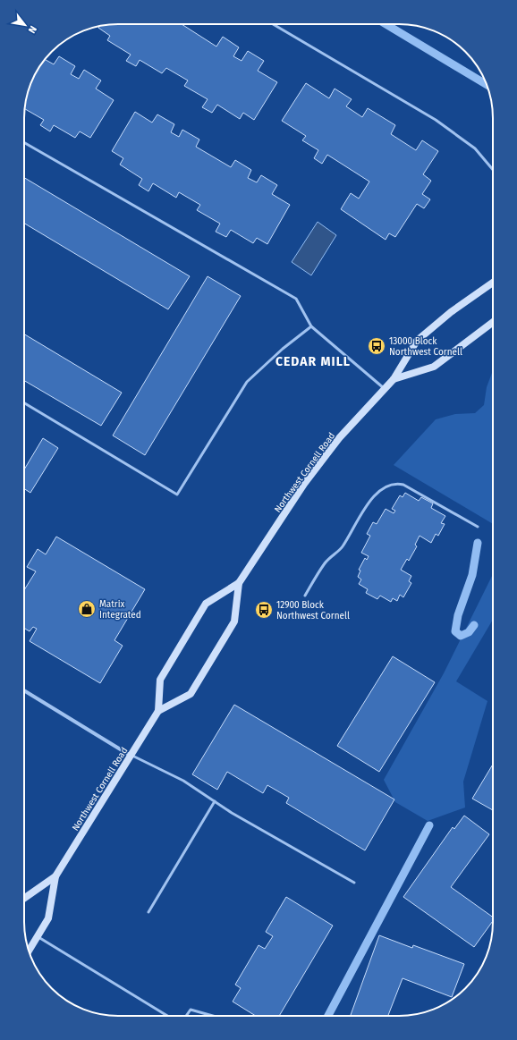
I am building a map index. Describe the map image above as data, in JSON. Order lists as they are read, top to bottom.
{
  "streets": {
    "main road": ["Northwest Cornell Road"]
  },
  "districts": ["CEDAR MILL"],
  "places": {
    "bus stop": ["13000 Block Northwest Cornell", "12900 Block Northwest Cornell"],
    "shop": ["Matrix Integrated"]
  },
  "north": "bottom right"
}
